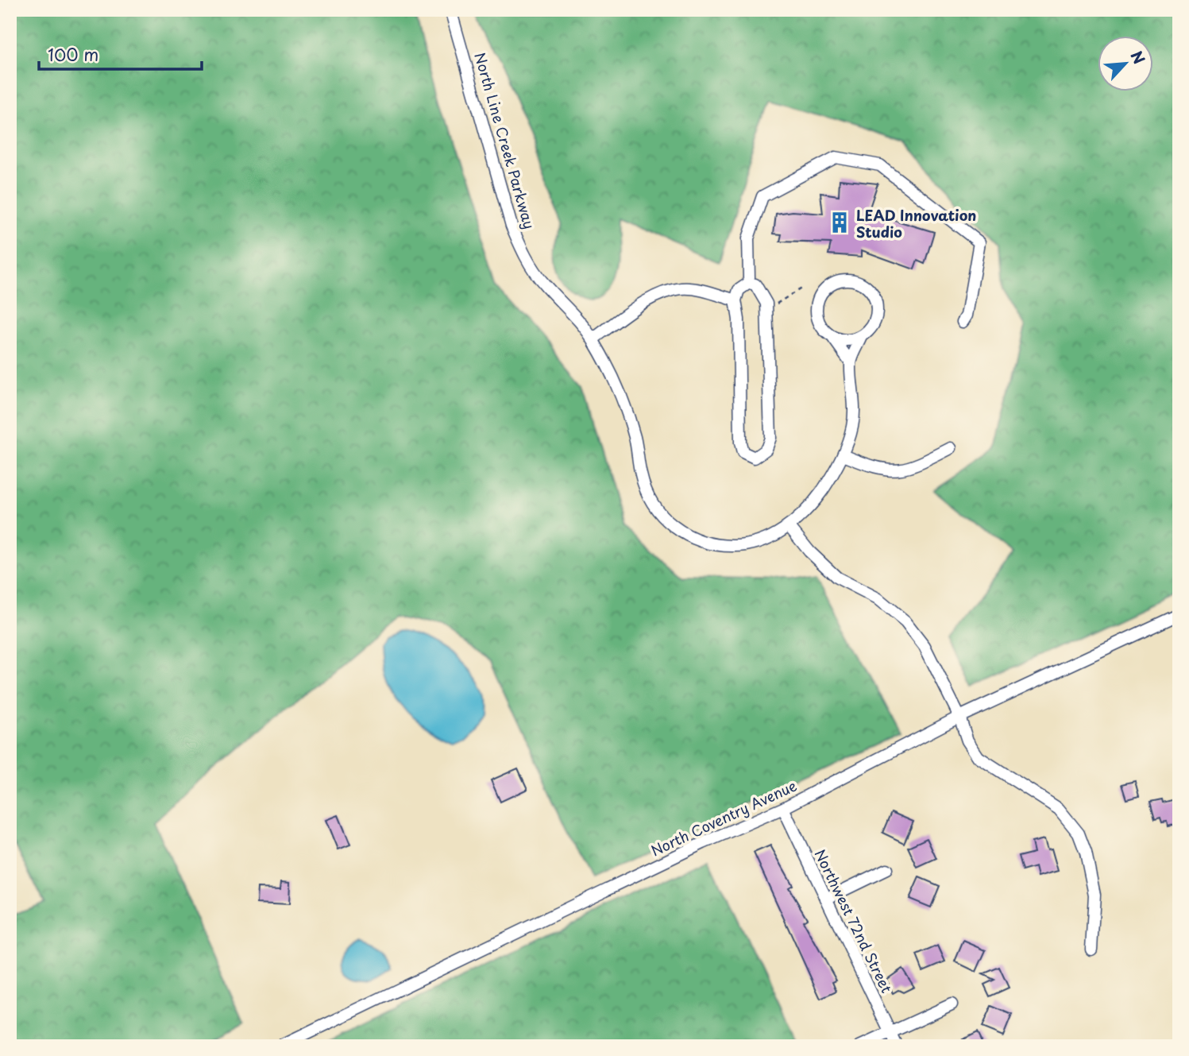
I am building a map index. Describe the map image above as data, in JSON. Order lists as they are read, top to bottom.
{
  "streets": {
    "street": ["North Line Creek Parkway", "North Coventry Avenue", "Northwest 72nd Street"]
  },
  "crossings": [
    ["North Coventry Avenue", "Northwest 72nd Street"]
  ],
  "places": {
    "building": ["LEAD Innovation Studio"]
  },
  "scale_bar": "100 m",
  "north": "top right"
}
